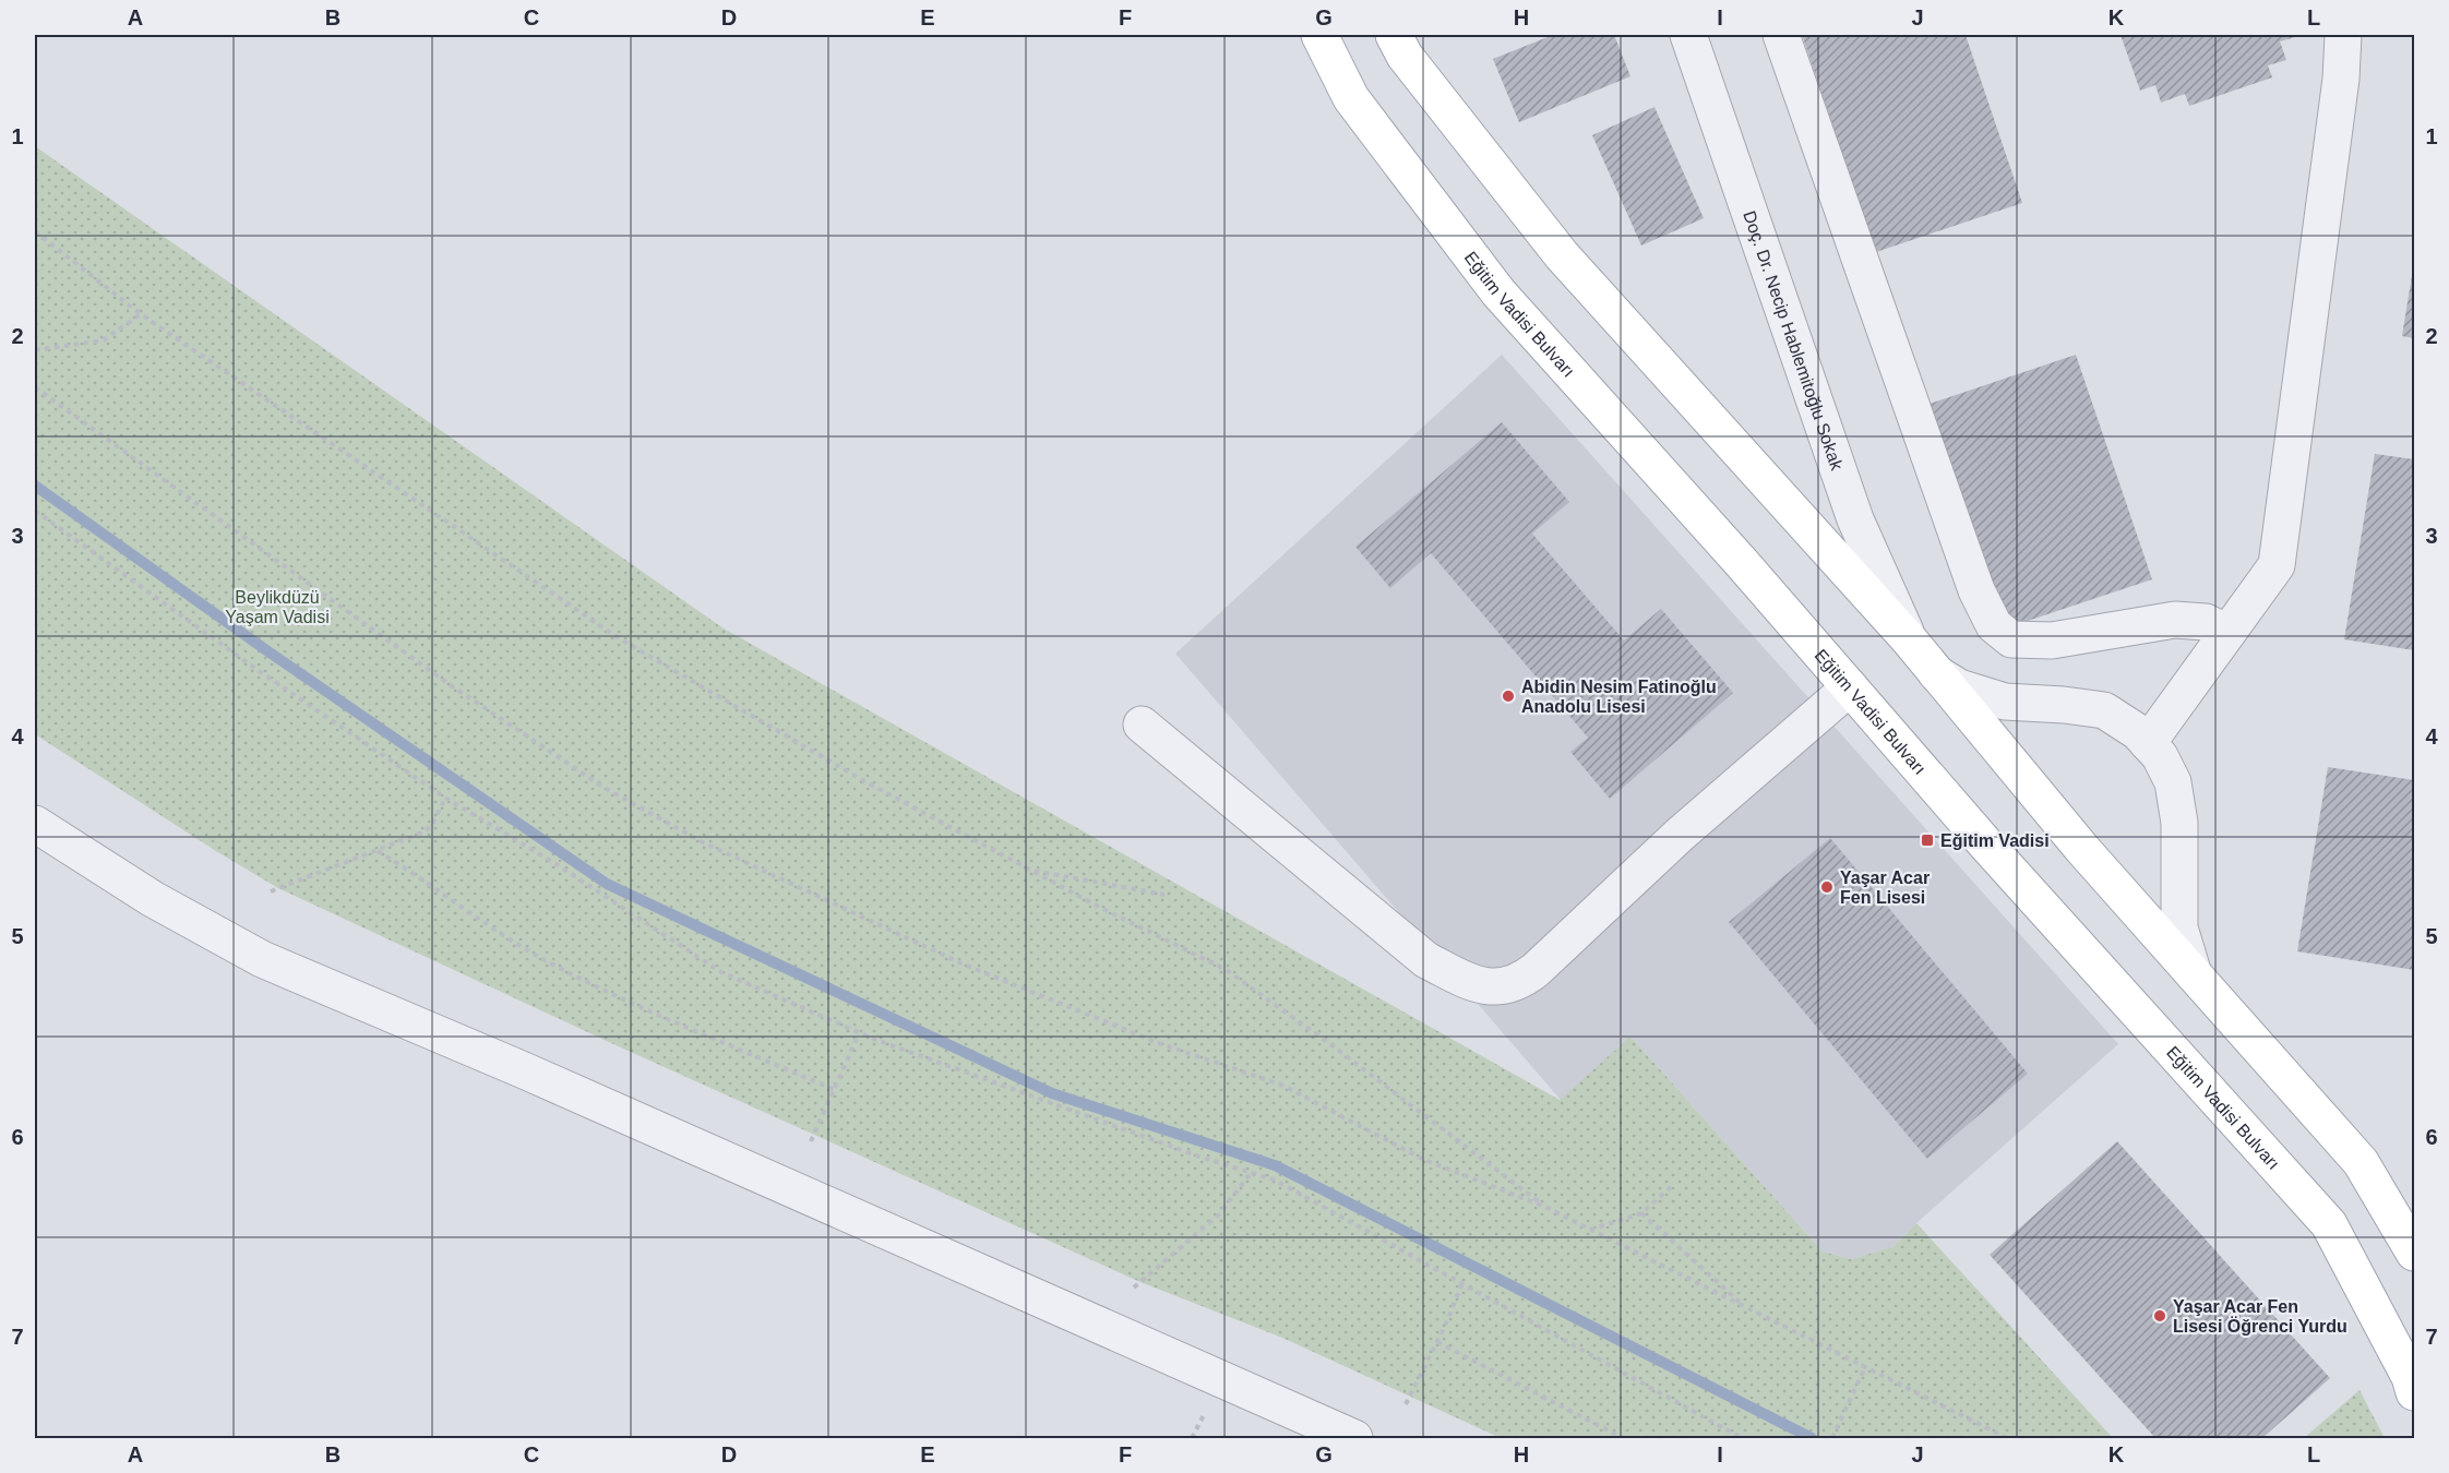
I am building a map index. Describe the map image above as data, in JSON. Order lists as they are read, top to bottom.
{
  "streets": {
    "main road": ["Eğitim Vadisi Bulvarı"],
    "street": ["Doç. Dr. Necip Hablemitoğlu Sokak"]
  },
  "parks": ["Beylikdüzü Yaşam Vadisi"],
  "places": {
    "other": ["Abidin Nesim Fatinoğlu Anadolu Lisesi", "Yaşar Acar Fen Lisesi", "Yaşar Acar Fen Lisesi Öğrenci Yurdu"],
    "transit": ["Eğitim Vadisi"]
  },
  "grid": {
    "columns": [
      "A",
      "B",
      "C",
      "D",
      "E",
      "F",
      "G",
      "H",
      "I",
      "J",
      "K",
      "L"
    ],
    "rows": [
      "1",
      "2",
      "3",
      "4",
      "5",
      "6",
      "7"
    ]
  }
}
